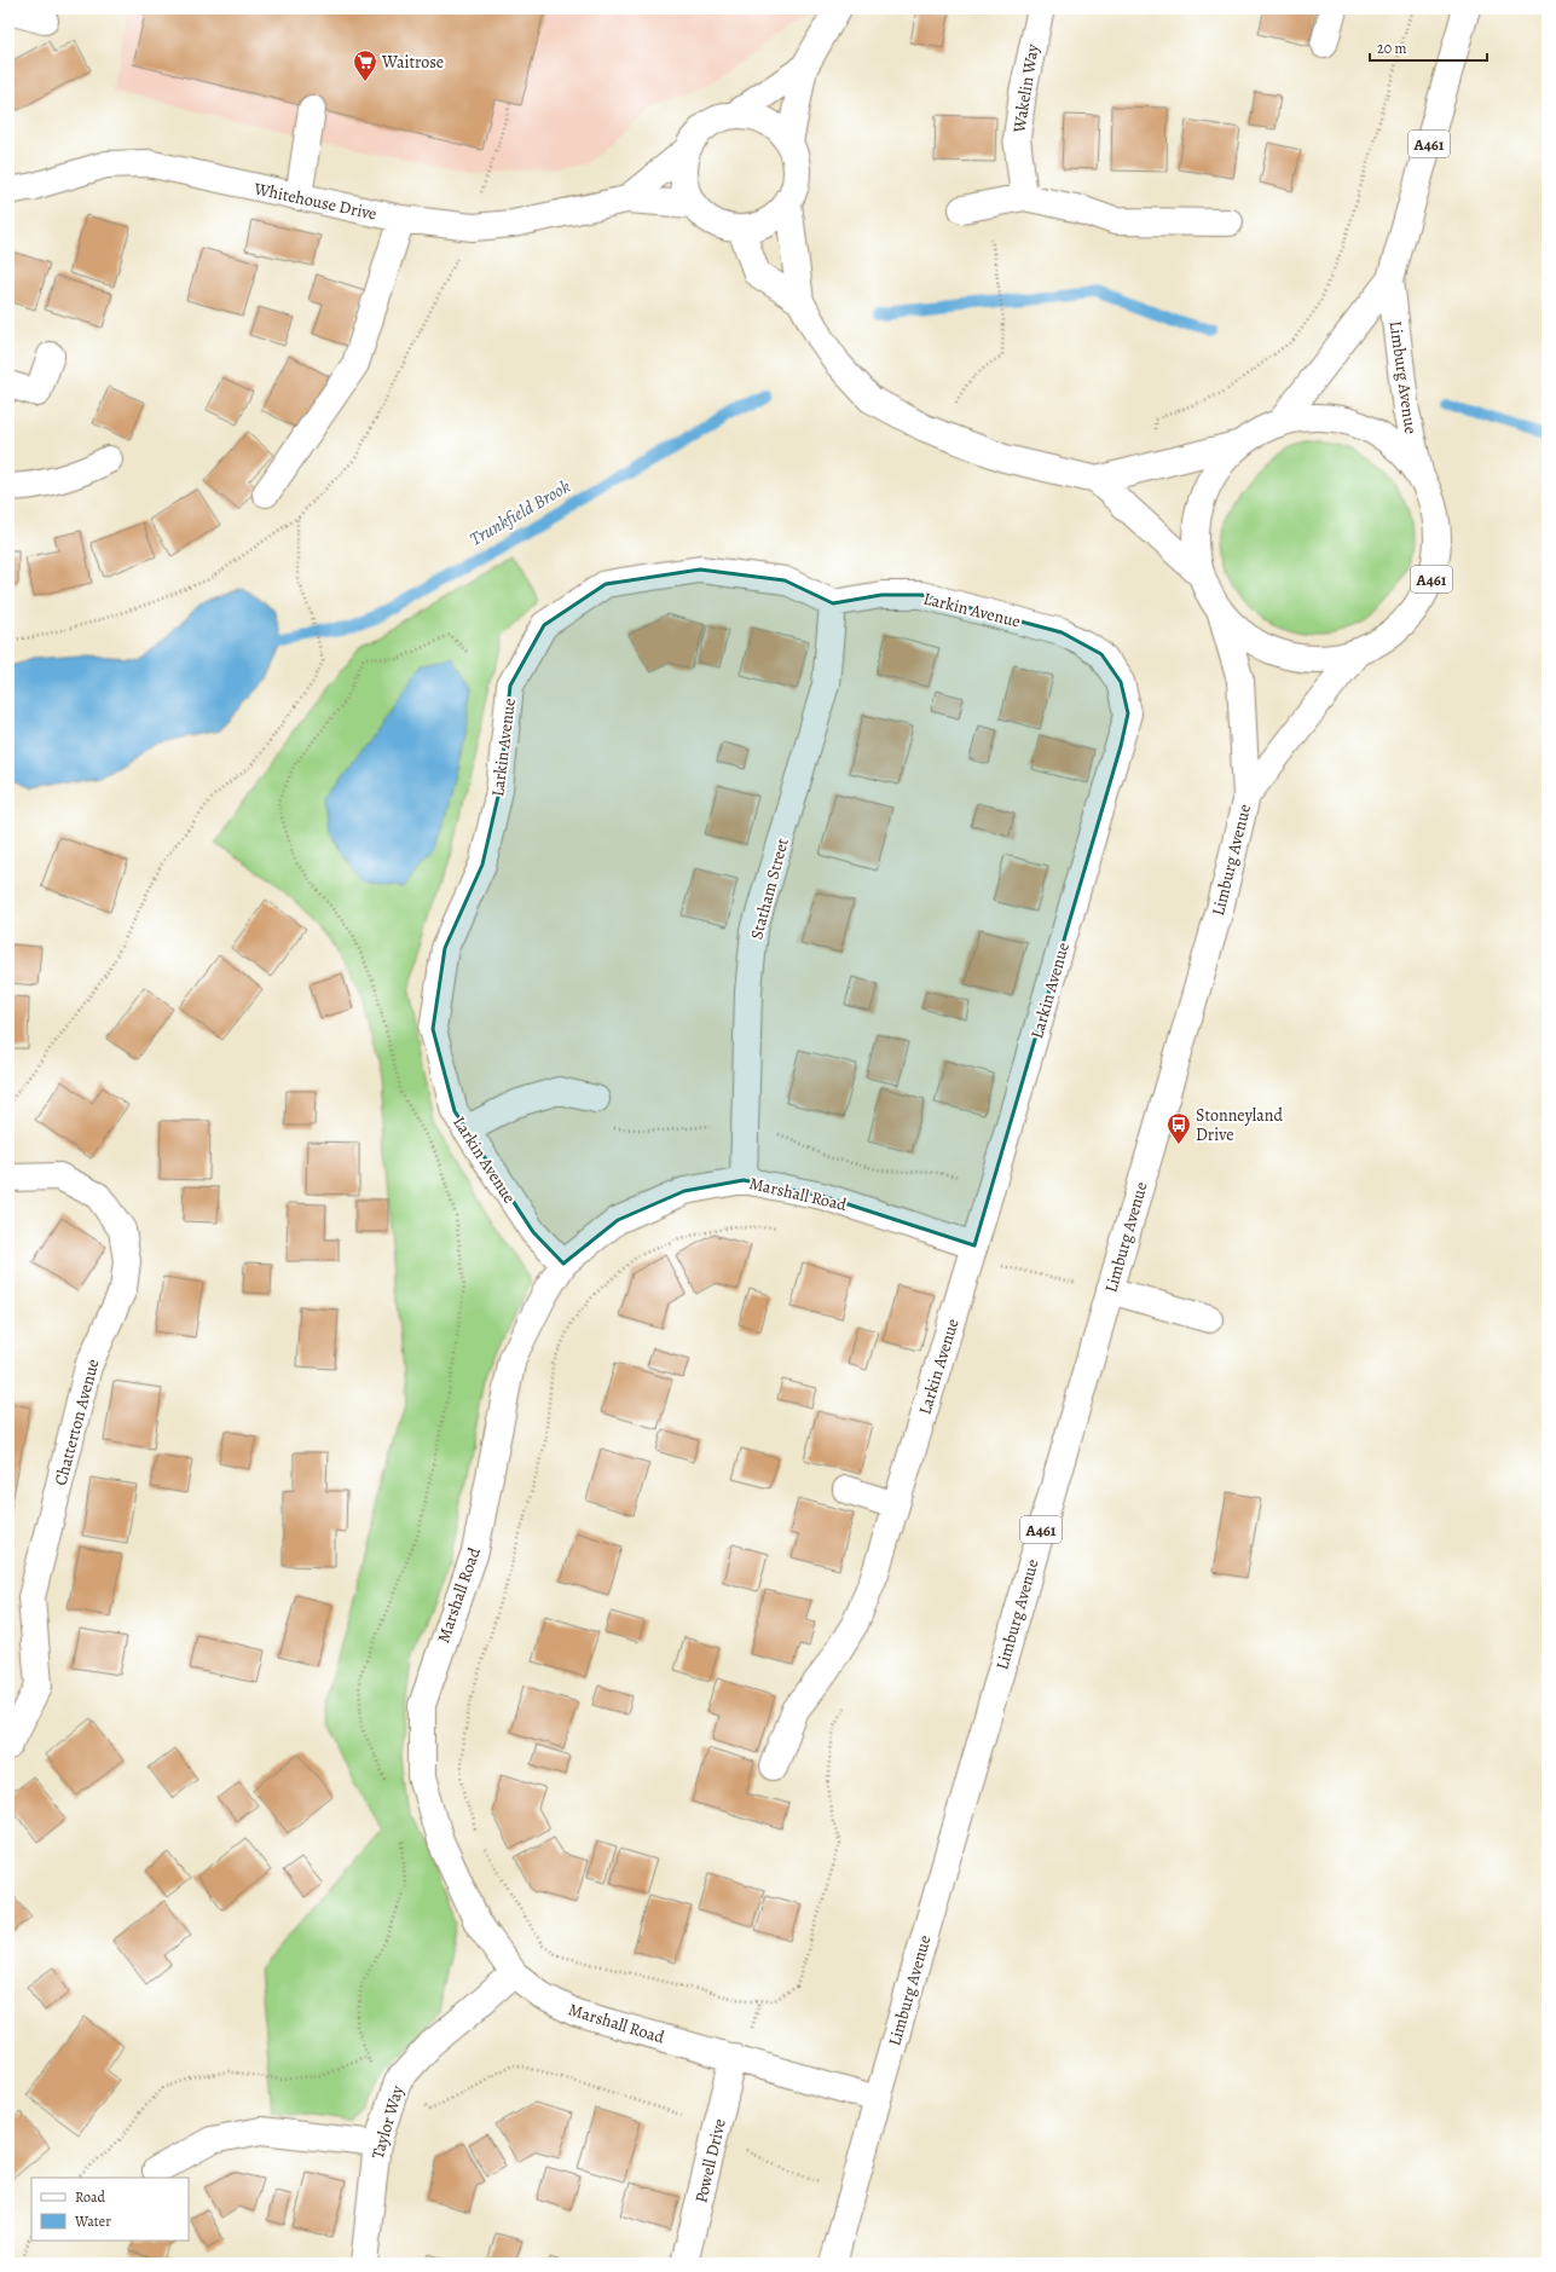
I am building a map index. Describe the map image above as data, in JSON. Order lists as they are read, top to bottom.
{
  "streets": {
    "street": [
      "Wakelin Way",
      "A461",
      "Whitehouse Drive",
      "Limburg Avenue",
      "Larkin Avenue",
      "Statham Street",
      "Marshall Road",
      "Chatterton Avenue",
      "Taylor Way",
      "Powell Drive"
    ]
  },
  "crossings": [
    ["A461", "Limburg Avenue"],
    ["Limburg Avenue", "Marshall Road"],
    ["Larkin Avenue", "Statham Street"],
    ["Larkin Avenue", "Marshall Road"],
    ["Statham Street", "Marshall Road"],
    ["Marshall Road", "Taylor Way"],
    ["Marshall Road", "Powell Drive"]
  ],
  "water": ["Trunkfield Brook"],
  "places": {
    "supermarket": ["Waitrose"],
    "bus stop": ["Stonneyland Drive"]
  },
  "legend": ["Road", "Water"],
  "scale_bar": "20 m"
}
